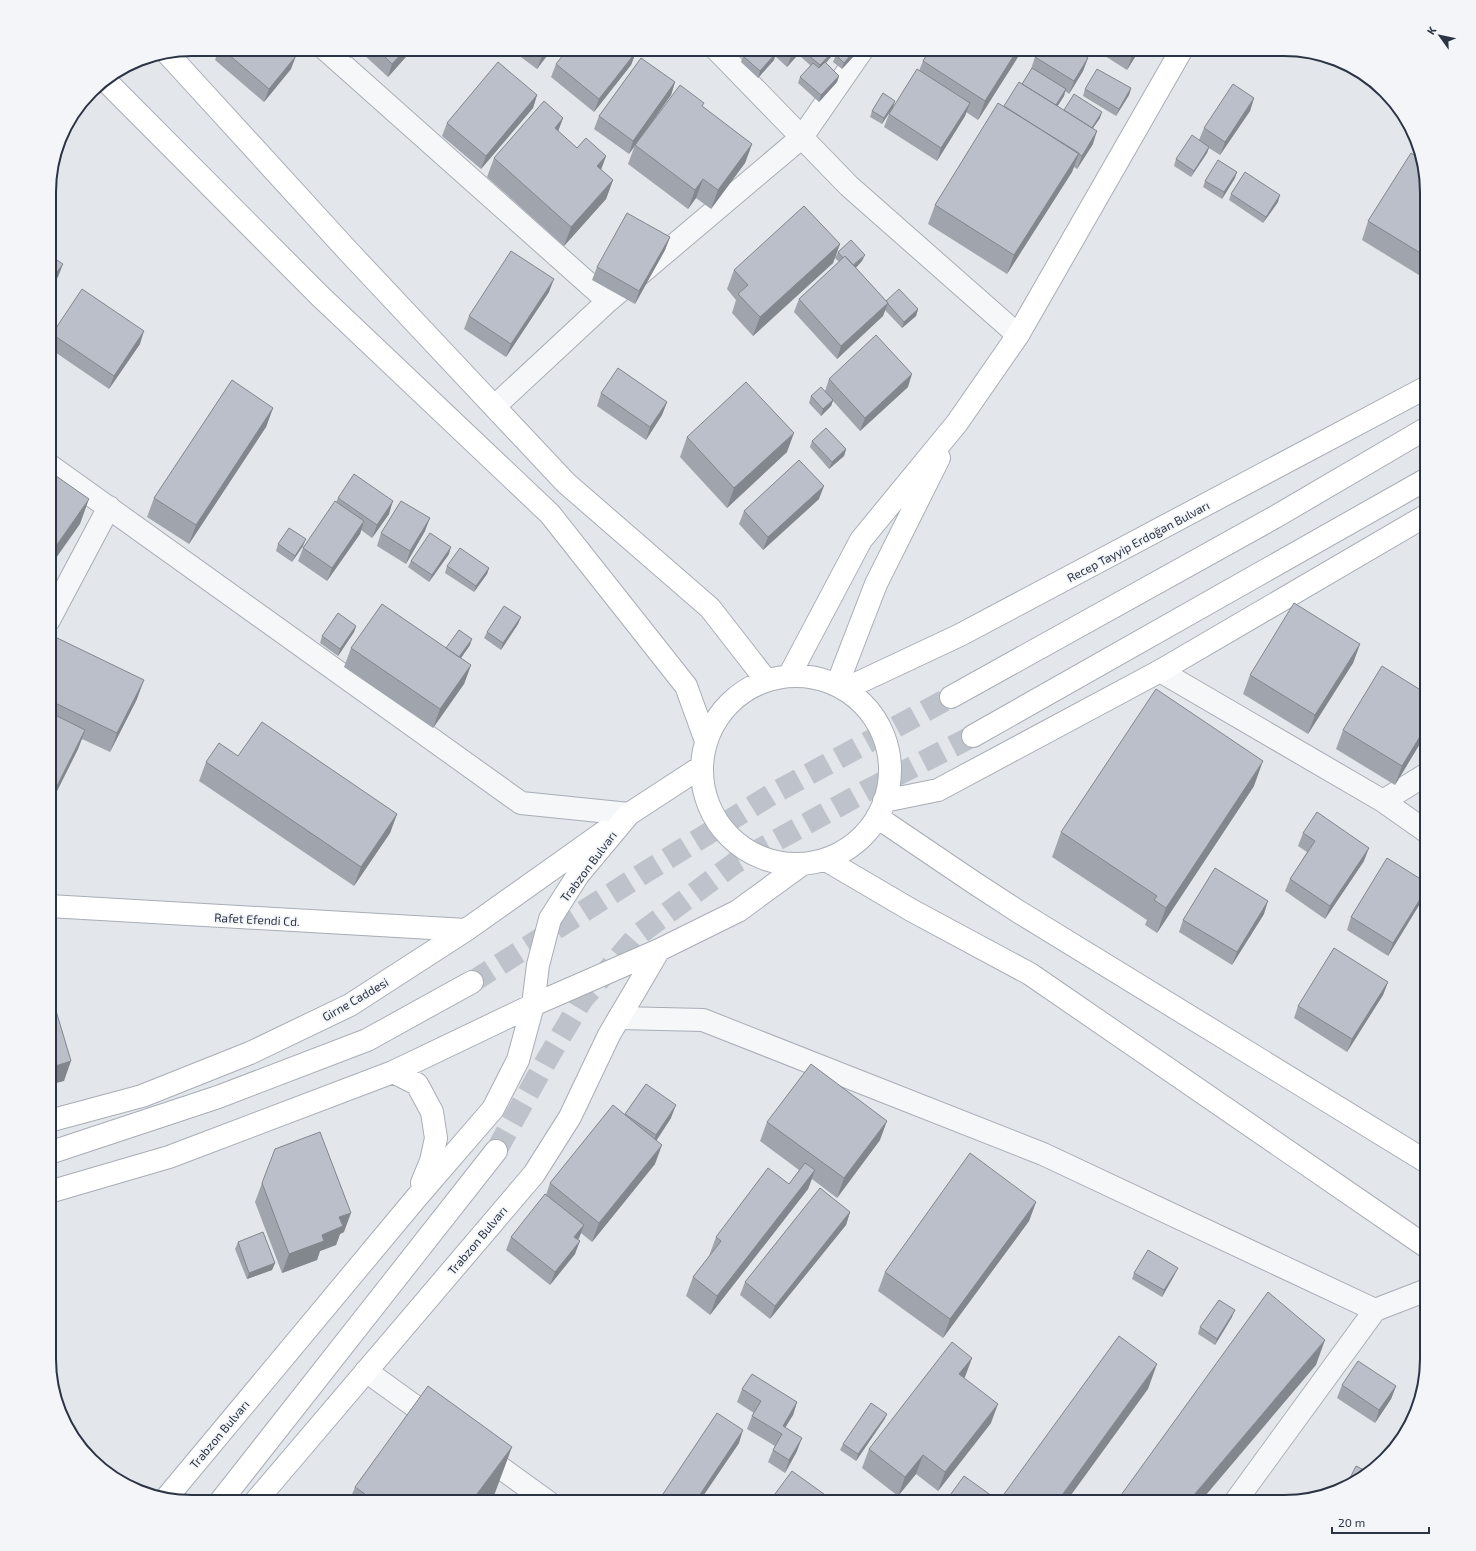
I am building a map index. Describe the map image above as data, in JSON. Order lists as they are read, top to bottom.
{
  "streets": {
    "main road": [
      "Recep Tayyip Erdoğan Bulvarı",
      "Trabzon Bulvarı",
      "Rafet Efendi Cd.",
      "Girne Caddesi"
    ]
  },
  "crossings": [
    ["Trabzon Bulvarı", "Girne Caddesi"],
    ["Rafet Efendi Cd.", "Girne Caddesi"]
  ],
  "scale_bar": "20 m",
  "north": "top left"
}
